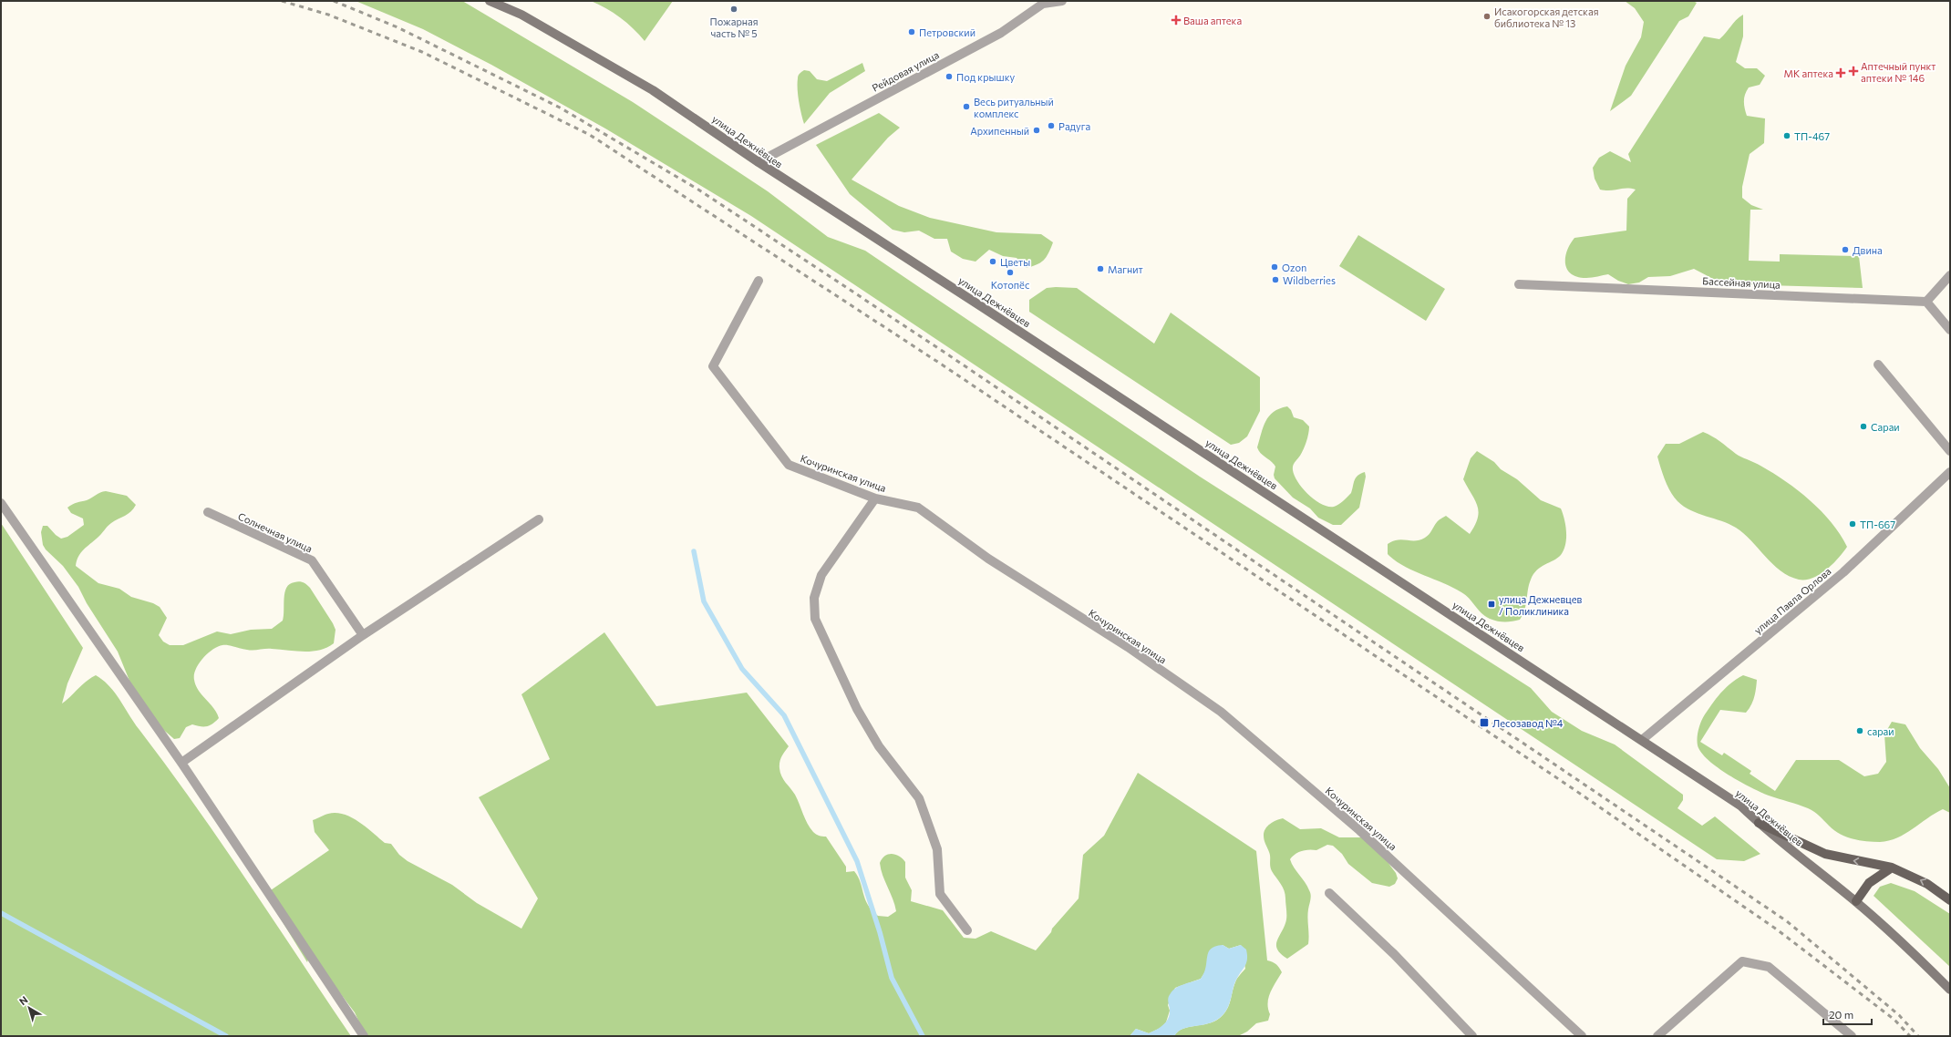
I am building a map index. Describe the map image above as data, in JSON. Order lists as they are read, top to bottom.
{
  "streets": {
    "main road": ["улица Дежнёвцев"],
    "street": [
      "Рейдовая улица",
      "Бассейная улица",
      "Кочуринская улица",
      "Солнечная улица",
      "улица Павла Орлова"
    ]
  },
  "crossings": [
    ["Рейдовая улица", "улица Дежнёвцев"],
    ["улица Дежнёвцев", "улица Павла Орлова"]
  ],
  "places": {
    "other": [
      "Пожарная часть № 5",
      "Исакогорская детская библиотека № 13",
      "Петровский",
      "Под крышку",
      "Весь ритуальный комплекс",
      "Радуга",
      "Архипенный",
      "ТП-467",
      "Двина",
      "Цветы",
      "Ozon",
      "Магнит",
      "Котопёс",
      "Wildberries",
      "Сараи",
      "ТП-667",
      "сараи"
    ],
    "health": ["Ваша аптека", "Аптечный пункт аптеки № 146", "МК аптека"],
    "transit": ["улица Дежневцев / Поликлиника", "Лесозавод №4"]
  },
  "scale_bar": "20 m",
  "north": "top left"
}
